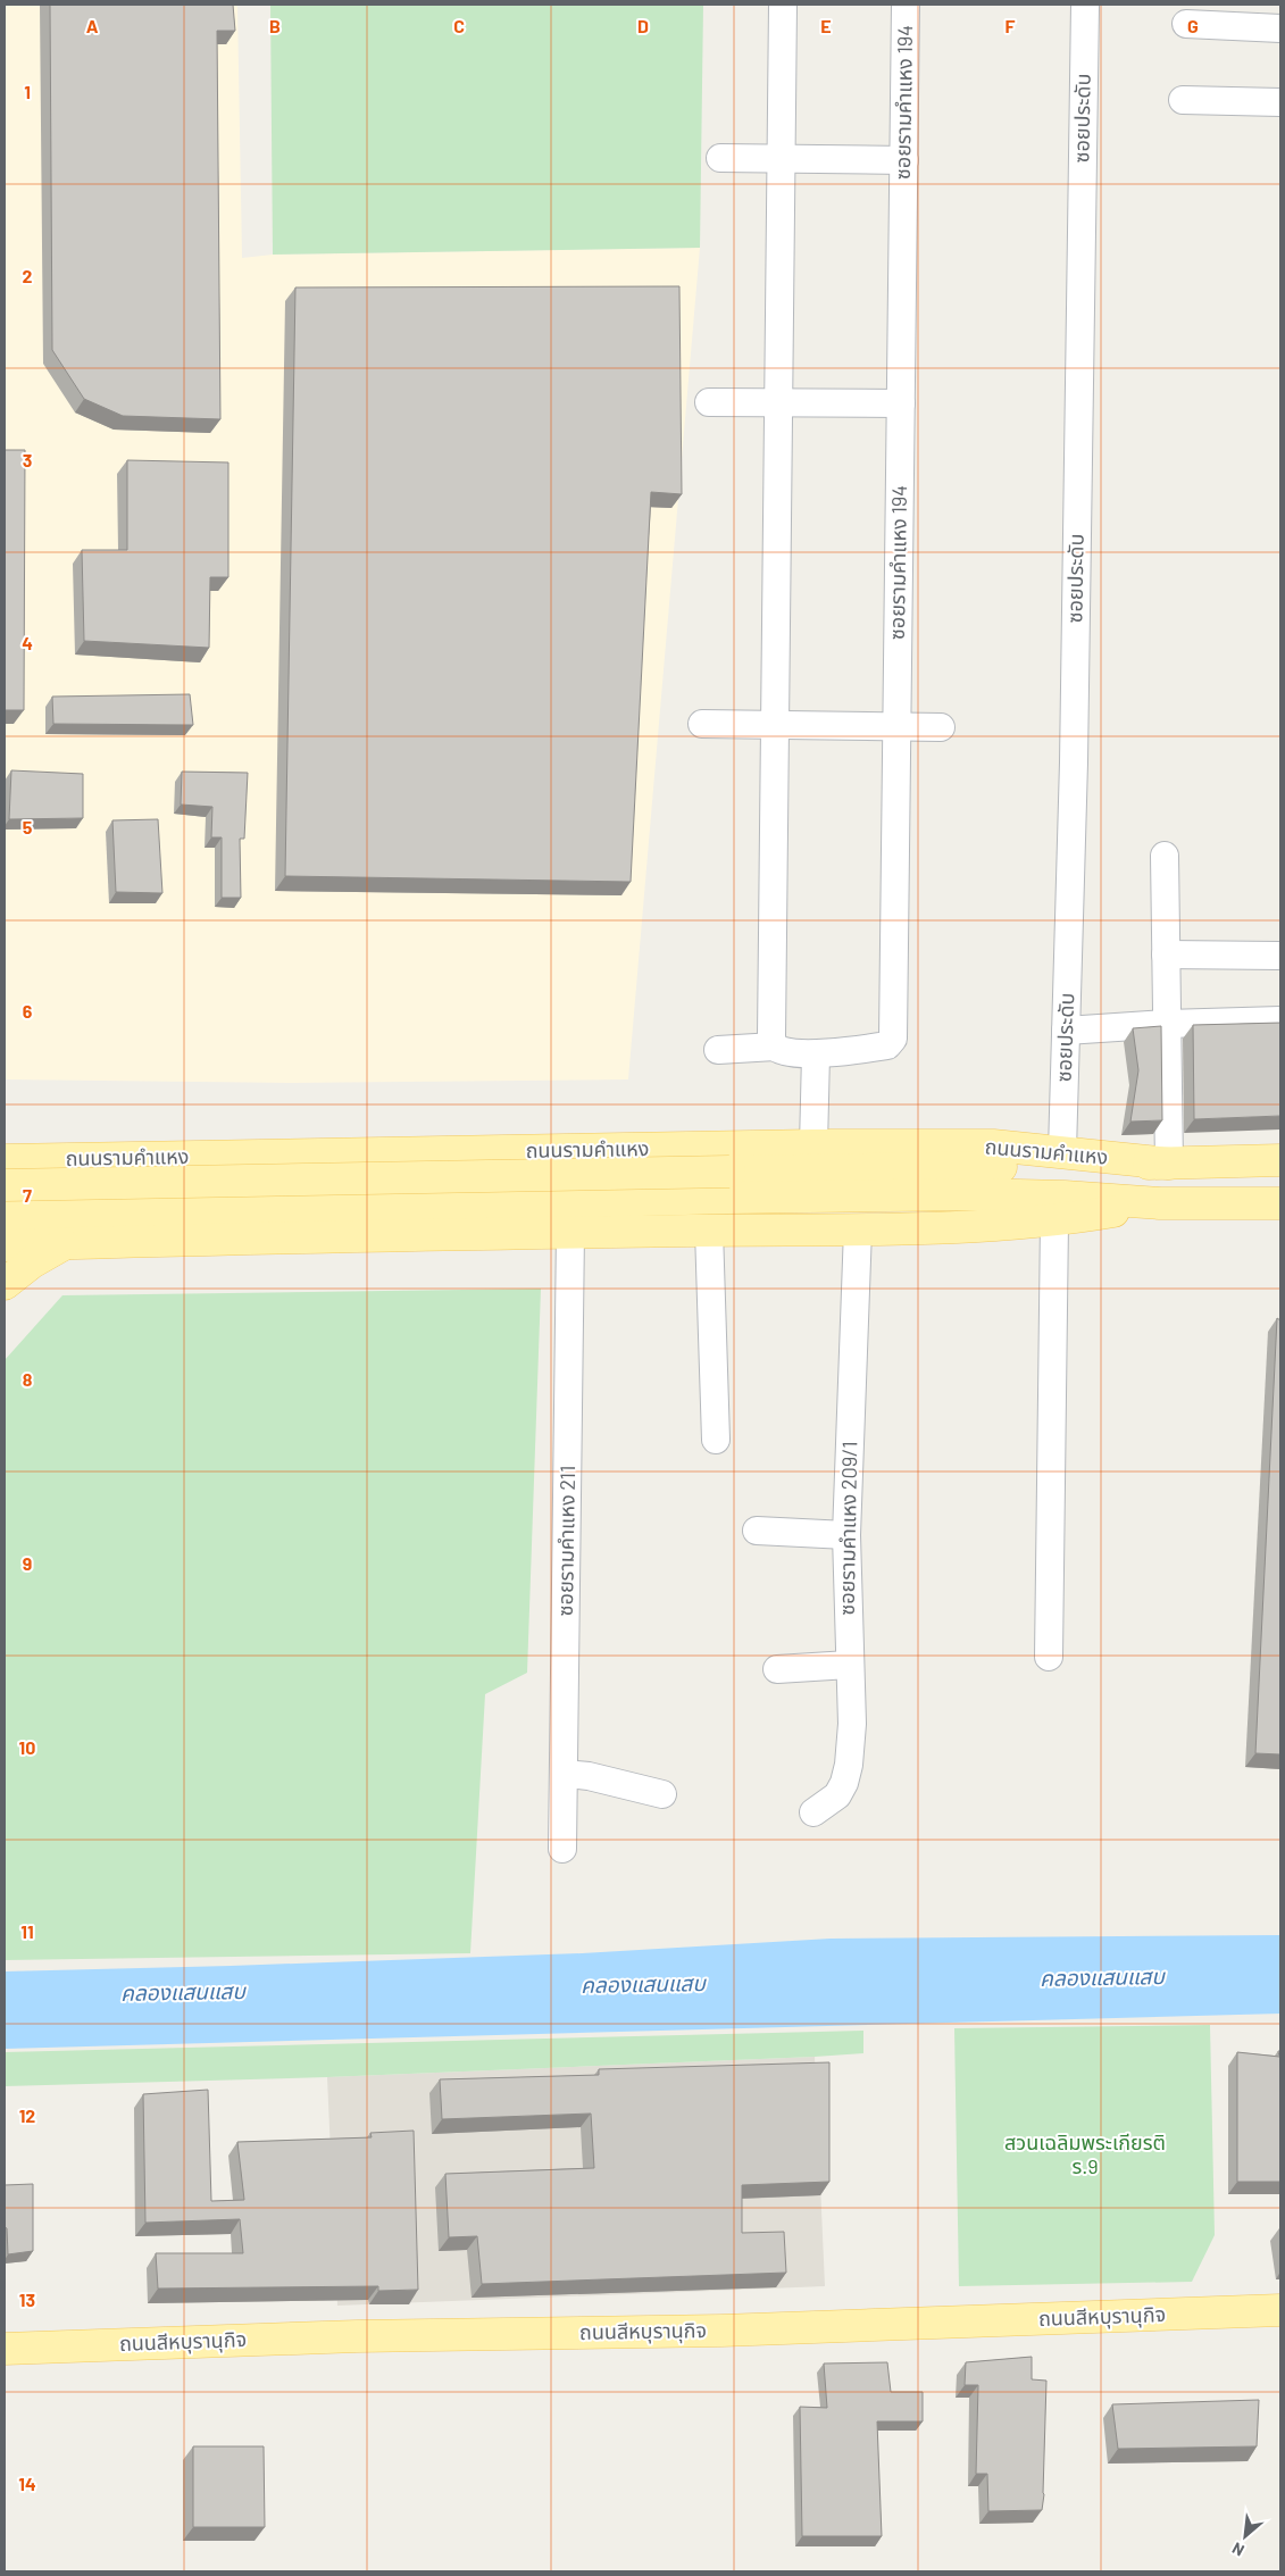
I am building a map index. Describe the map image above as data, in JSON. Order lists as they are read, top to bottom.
{
  "streets": {
    "main road": ["ถนนรามคำแหง", "ถนนสีหบุรานุกิจ"],
    "street": [
      "ซอยรามคำแหง 194",
      "ซอยประดับ",
      "ซอยรามคำแหง 209/1",
      "ซอยรามคำแหง 211"
    ]
  },
  "crossings": [
    ["ซอยประดับ", "ถนนรามคำแหง"],
    ["ถนนรามคำแหง", "ซอยรามคำแหง 209/1"],
    ["ถนนรามคำแหง", "ซอยรามคำแหง 211"]
  ],
  "water": ["คลองแสนแสบ"],
  "parks": ["สวนเฉลิมพระเกียรติ ร.9"],
  "north": "bottom left",
  "grid": {
    "columns": [
      "A",
      "B",
      "C",
      "D",
      "E",
      "F",
      "G"
    ],
    "rows": [
      "1",
      "2",
      "3",
      "4",
      "5",
      "6",
      "7",
      "8",
      "9",
      "10",
      "11",
      "12",
      "13",
      "14"
    ]
  }
}
